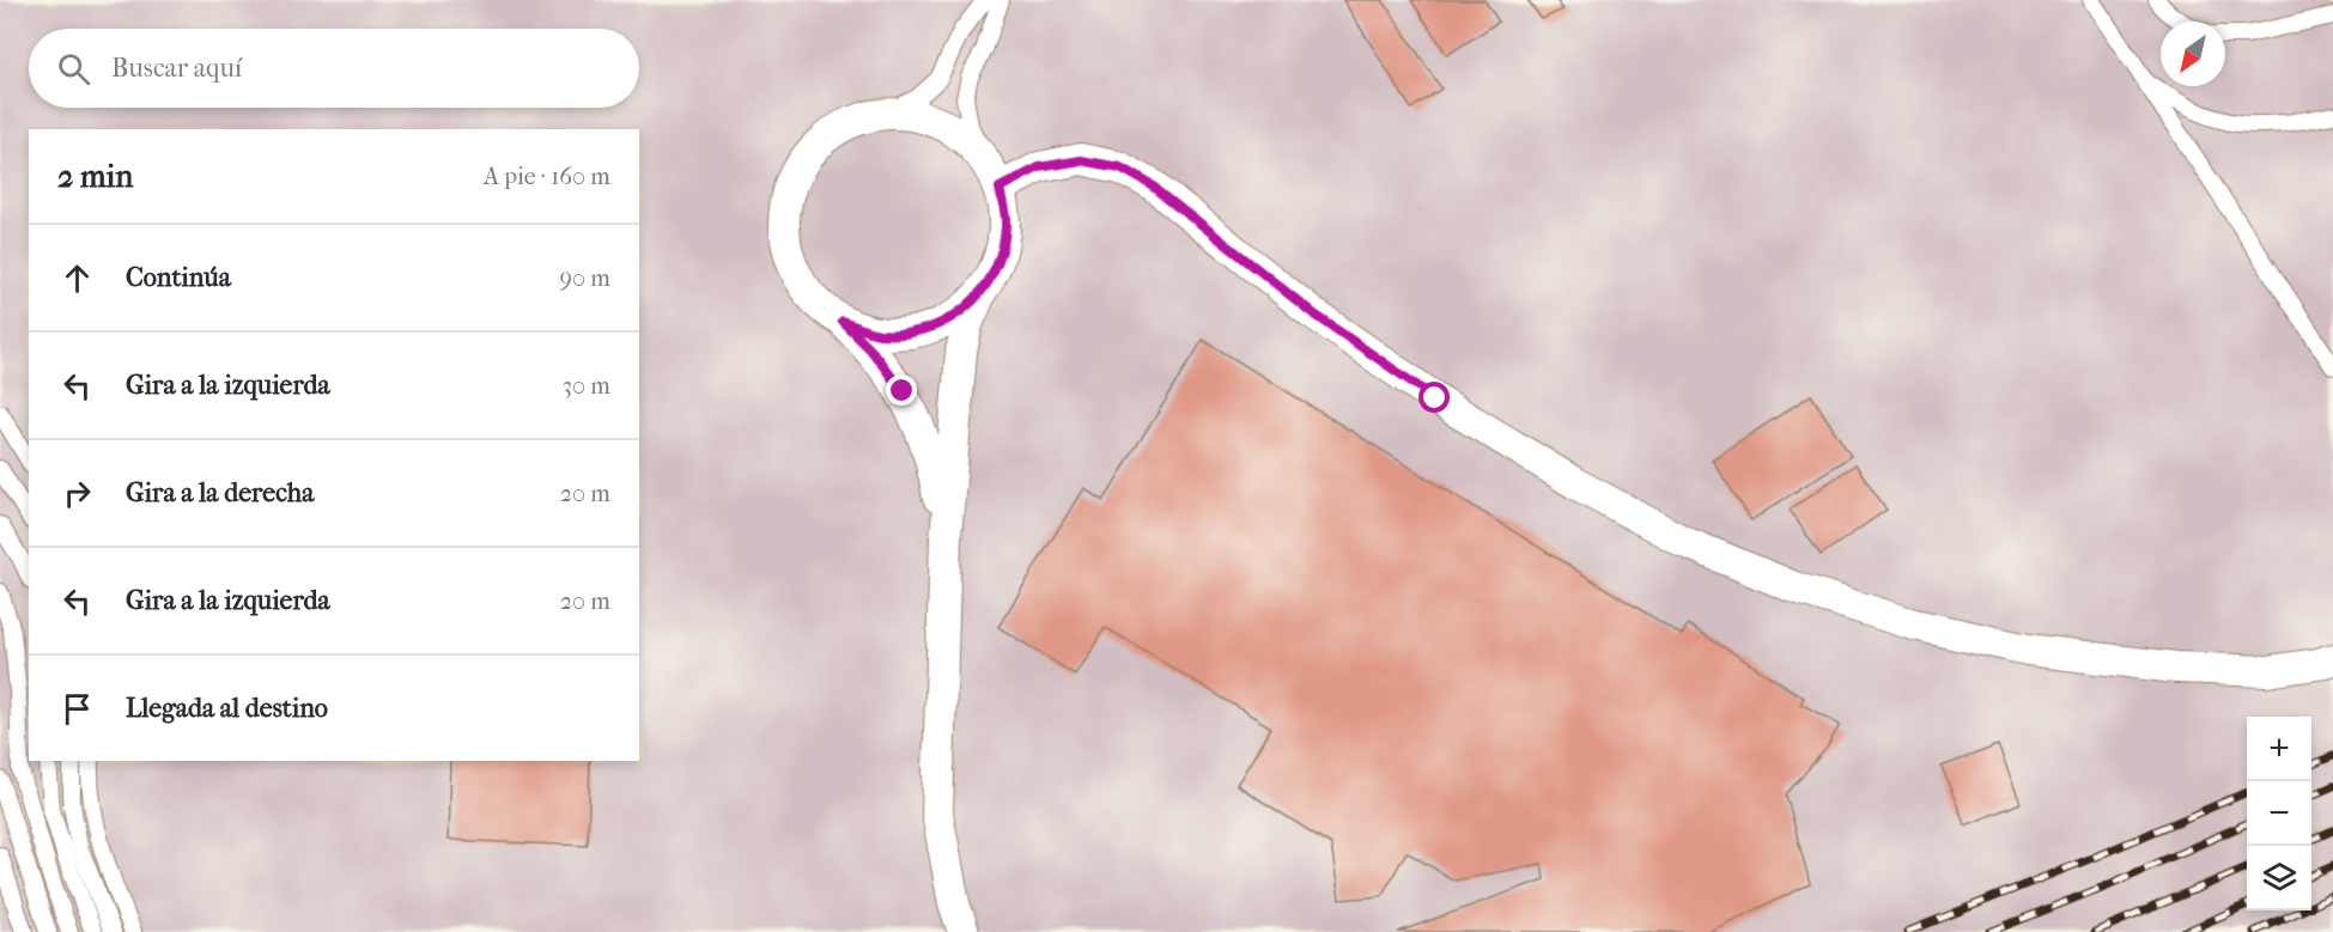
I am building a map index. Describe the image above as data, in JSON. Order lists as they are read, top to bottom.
{
  "north": "bottom left",
  "page": {
    "search": "Buscar aquí",
    "heading": ["2 min", "A pie · 160 m"],
    "list": [
      ["Continúa", "90 m"],
      ["Gira a la izquierda", "30 m"],
      ["Gira a la derecha", "20 m"],
      ["Gira a la izquierda", "20 m"],
      "Llegada al destino"
    ],
    "map_buttons": ["+", "−"]
  }
}
